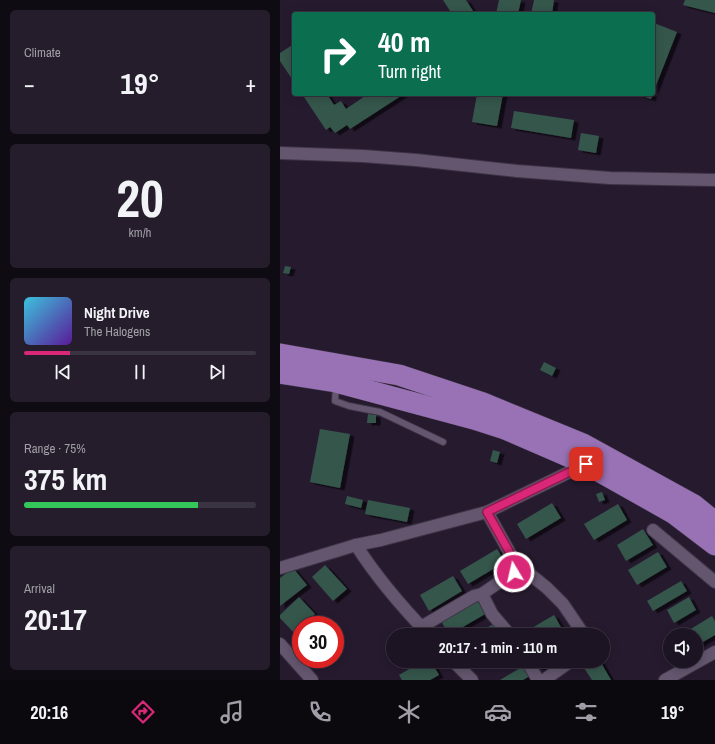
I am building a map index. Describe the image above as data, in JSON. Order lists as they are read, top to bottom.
{
  "page": {
    "tile": [
      "Climate",
      ["20", "km/h"],
      ["Range · 75%", "375 km"],
      ["Arrival", "20:17"]
    ],
    "turn": ["40 m", "Turn right"],
    "heat": ["−", "19°", "+"],
    "song": ["Night Drive", "The Halogens"],
    "limit": "30",
    "trip": "20:17 · 1 min · 110 m",
    "tabs": ["20:16", "19°"]
  }
}
